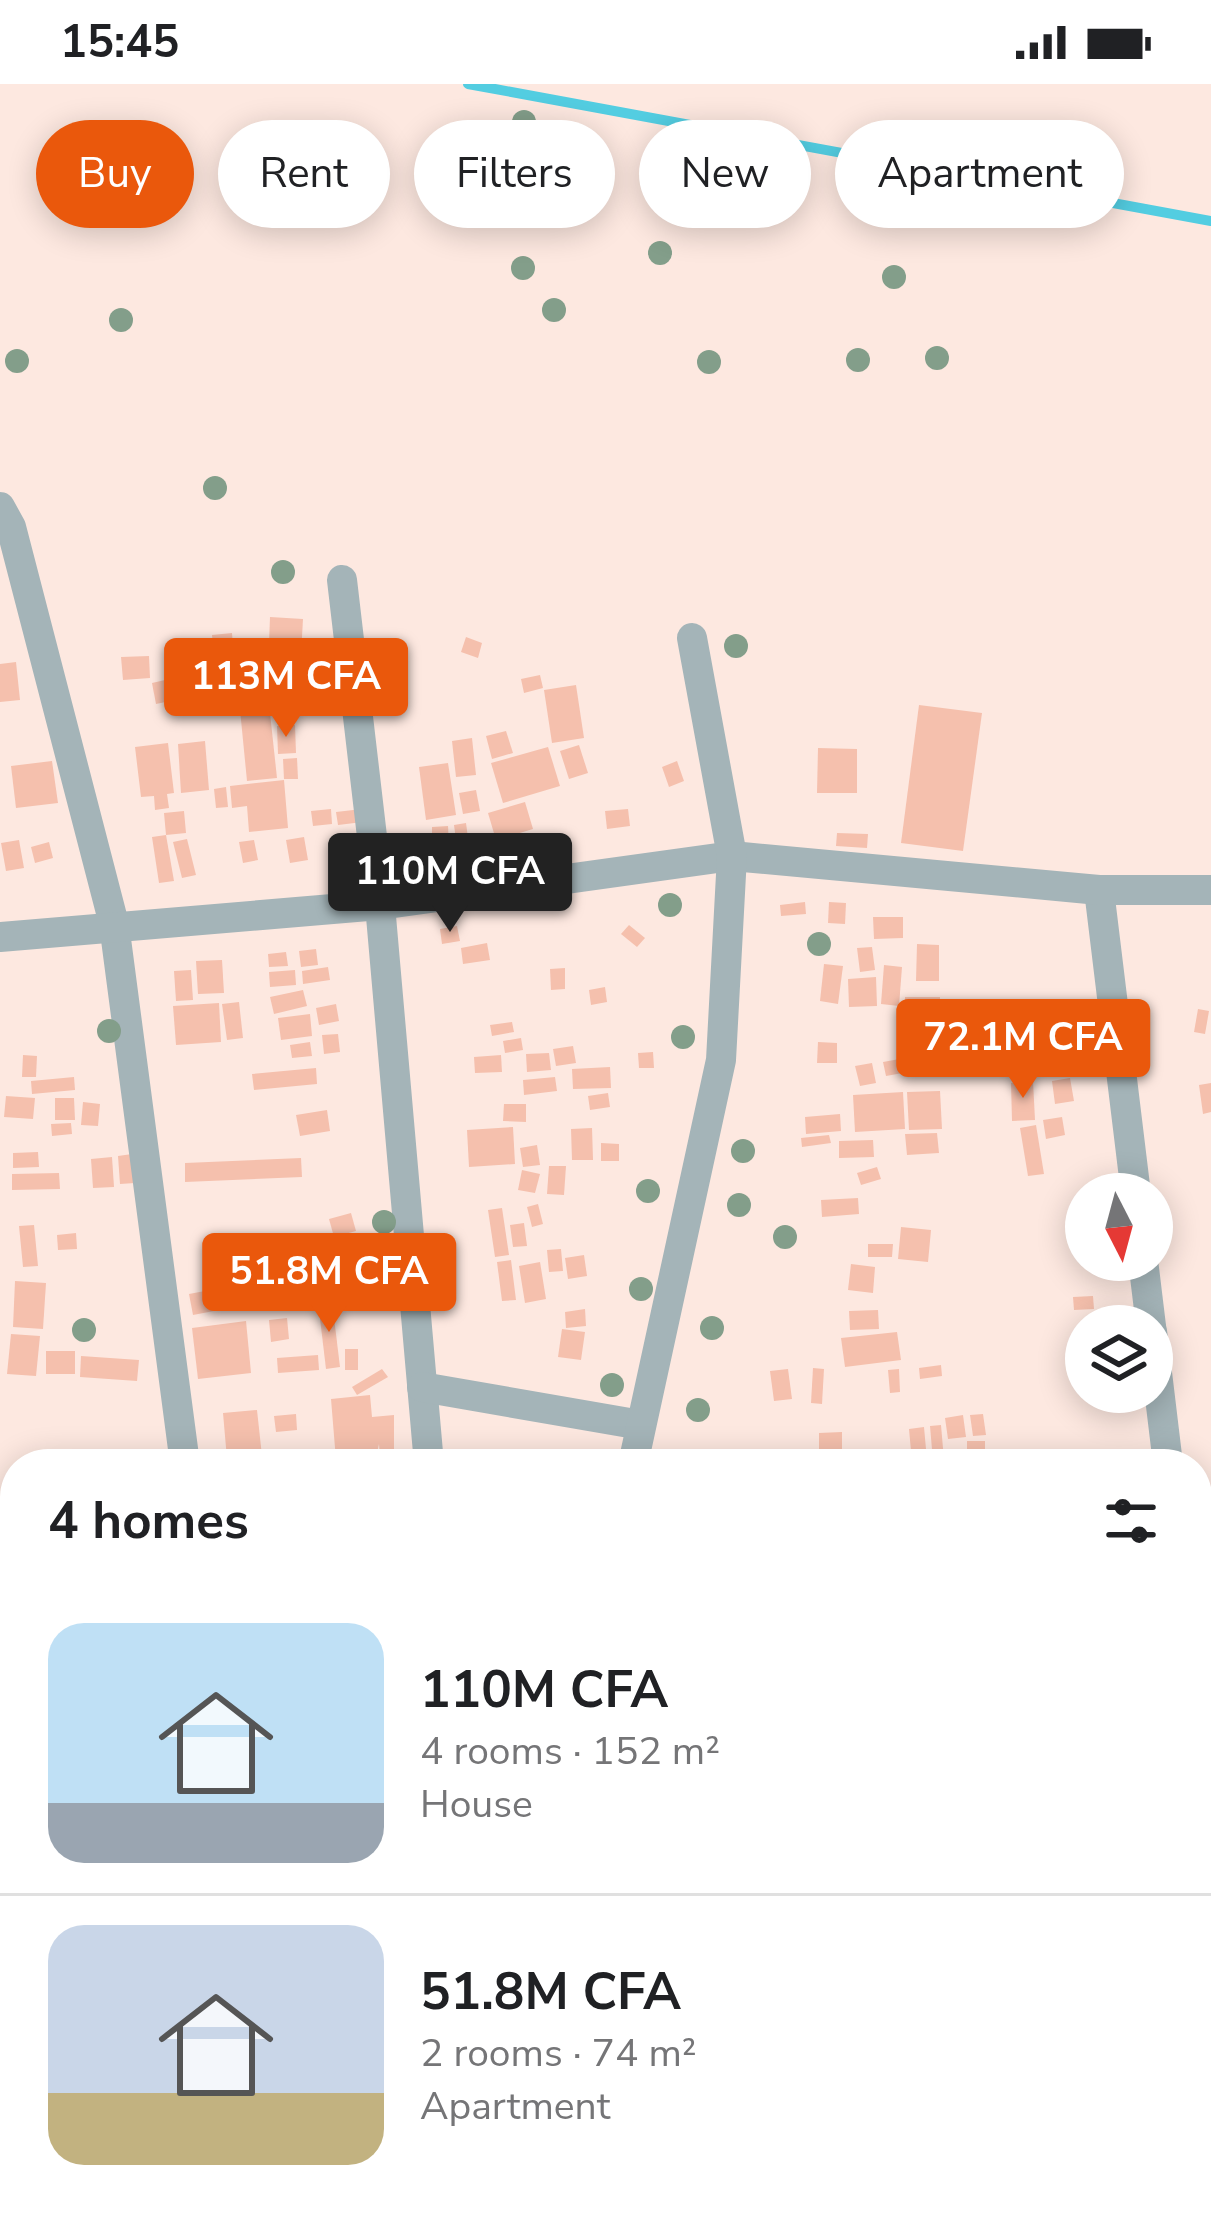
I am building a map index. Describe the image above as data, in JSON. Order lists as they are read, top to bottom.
{
  "north": "bottom",
  "page": {
    "status": "15:45",
    "chip": [
      "Buy",
      "Rent",
      "Filters",
      "New",
      "Apartment"
    ],
    "price": [
      "113M CFA",
      "110M CFA",
      "72.1M CFA",
      "51.8M CFA"
    ],
    "heading": "4 homes",
    "list": [
      {
        "name": "110M CFA",
        "note": "4 rooms · 152 m² · House"
      },
      {
        "name": "51.8M CFA",
        "note": "2 rooms · 74 m² · Apartment"
      }
    ]
  }
}
